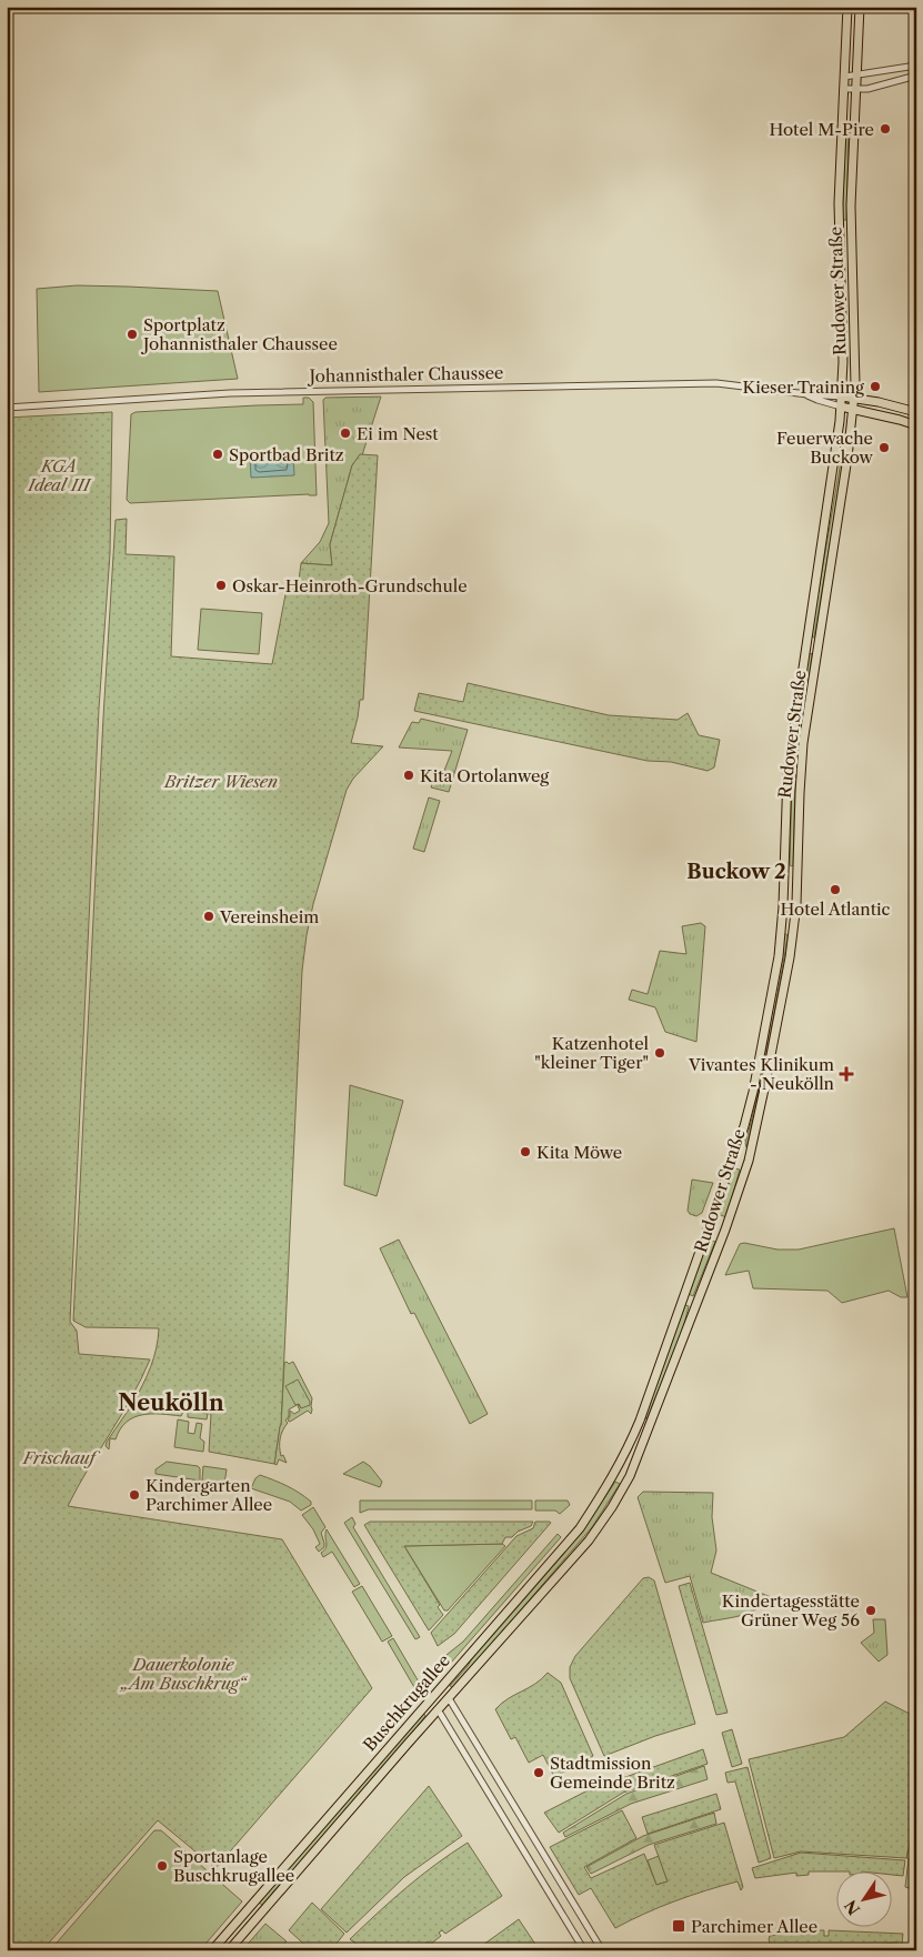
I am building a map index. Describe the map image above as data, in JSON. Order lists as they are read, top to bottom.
{
  "streets": {
    "main road": ["Rudower Straße", "Johannisthaler Chaussee", "Buschkrugallee"]
  },
  "crossings": [
    ["Rudower Straße", "Johannisthaler Chaussee"],
    ["Rudower Straße", "Buschkrugallee"]
  ],
  "districts": ["Buckow 2", "Neukölln"],
  "parks": [
    "KGA Ideal III",
    "Britzer Wiesen",
    "Frischauf",
    "Dauerkolonie „Am Buschkrug“"
  ],
  "places": {
    "other": [
      "Hotel M-Pire",
      "Sportplatz Johannisthaler Chaussee",
      "Kieser Training",
      "Ei im Nest",
      "Feuerwache Buckow",
      "Sportbad Britz",
      "Oskar-Heinroth-Grundschule",
      "Kita Ortolanweg",
      "Hotel Atlantic",
      "Vereinsheim",
      "Katzenhotel \"kleiner Tiger\"",
      "Kita Möwe",
      "Kindergarten Parchimer Allee",
      "Kindertagesstätte Grüner Weg 56",
      "Stadtmission Gemeinde Britz",
      "Sportanlage Buschkrugallee"
    ],
    "health": ["Vivantes Klinikum - Neukölln"],
    "transit": ["Parchimer Allee"]
  },
  "north": "bottom left"
}
